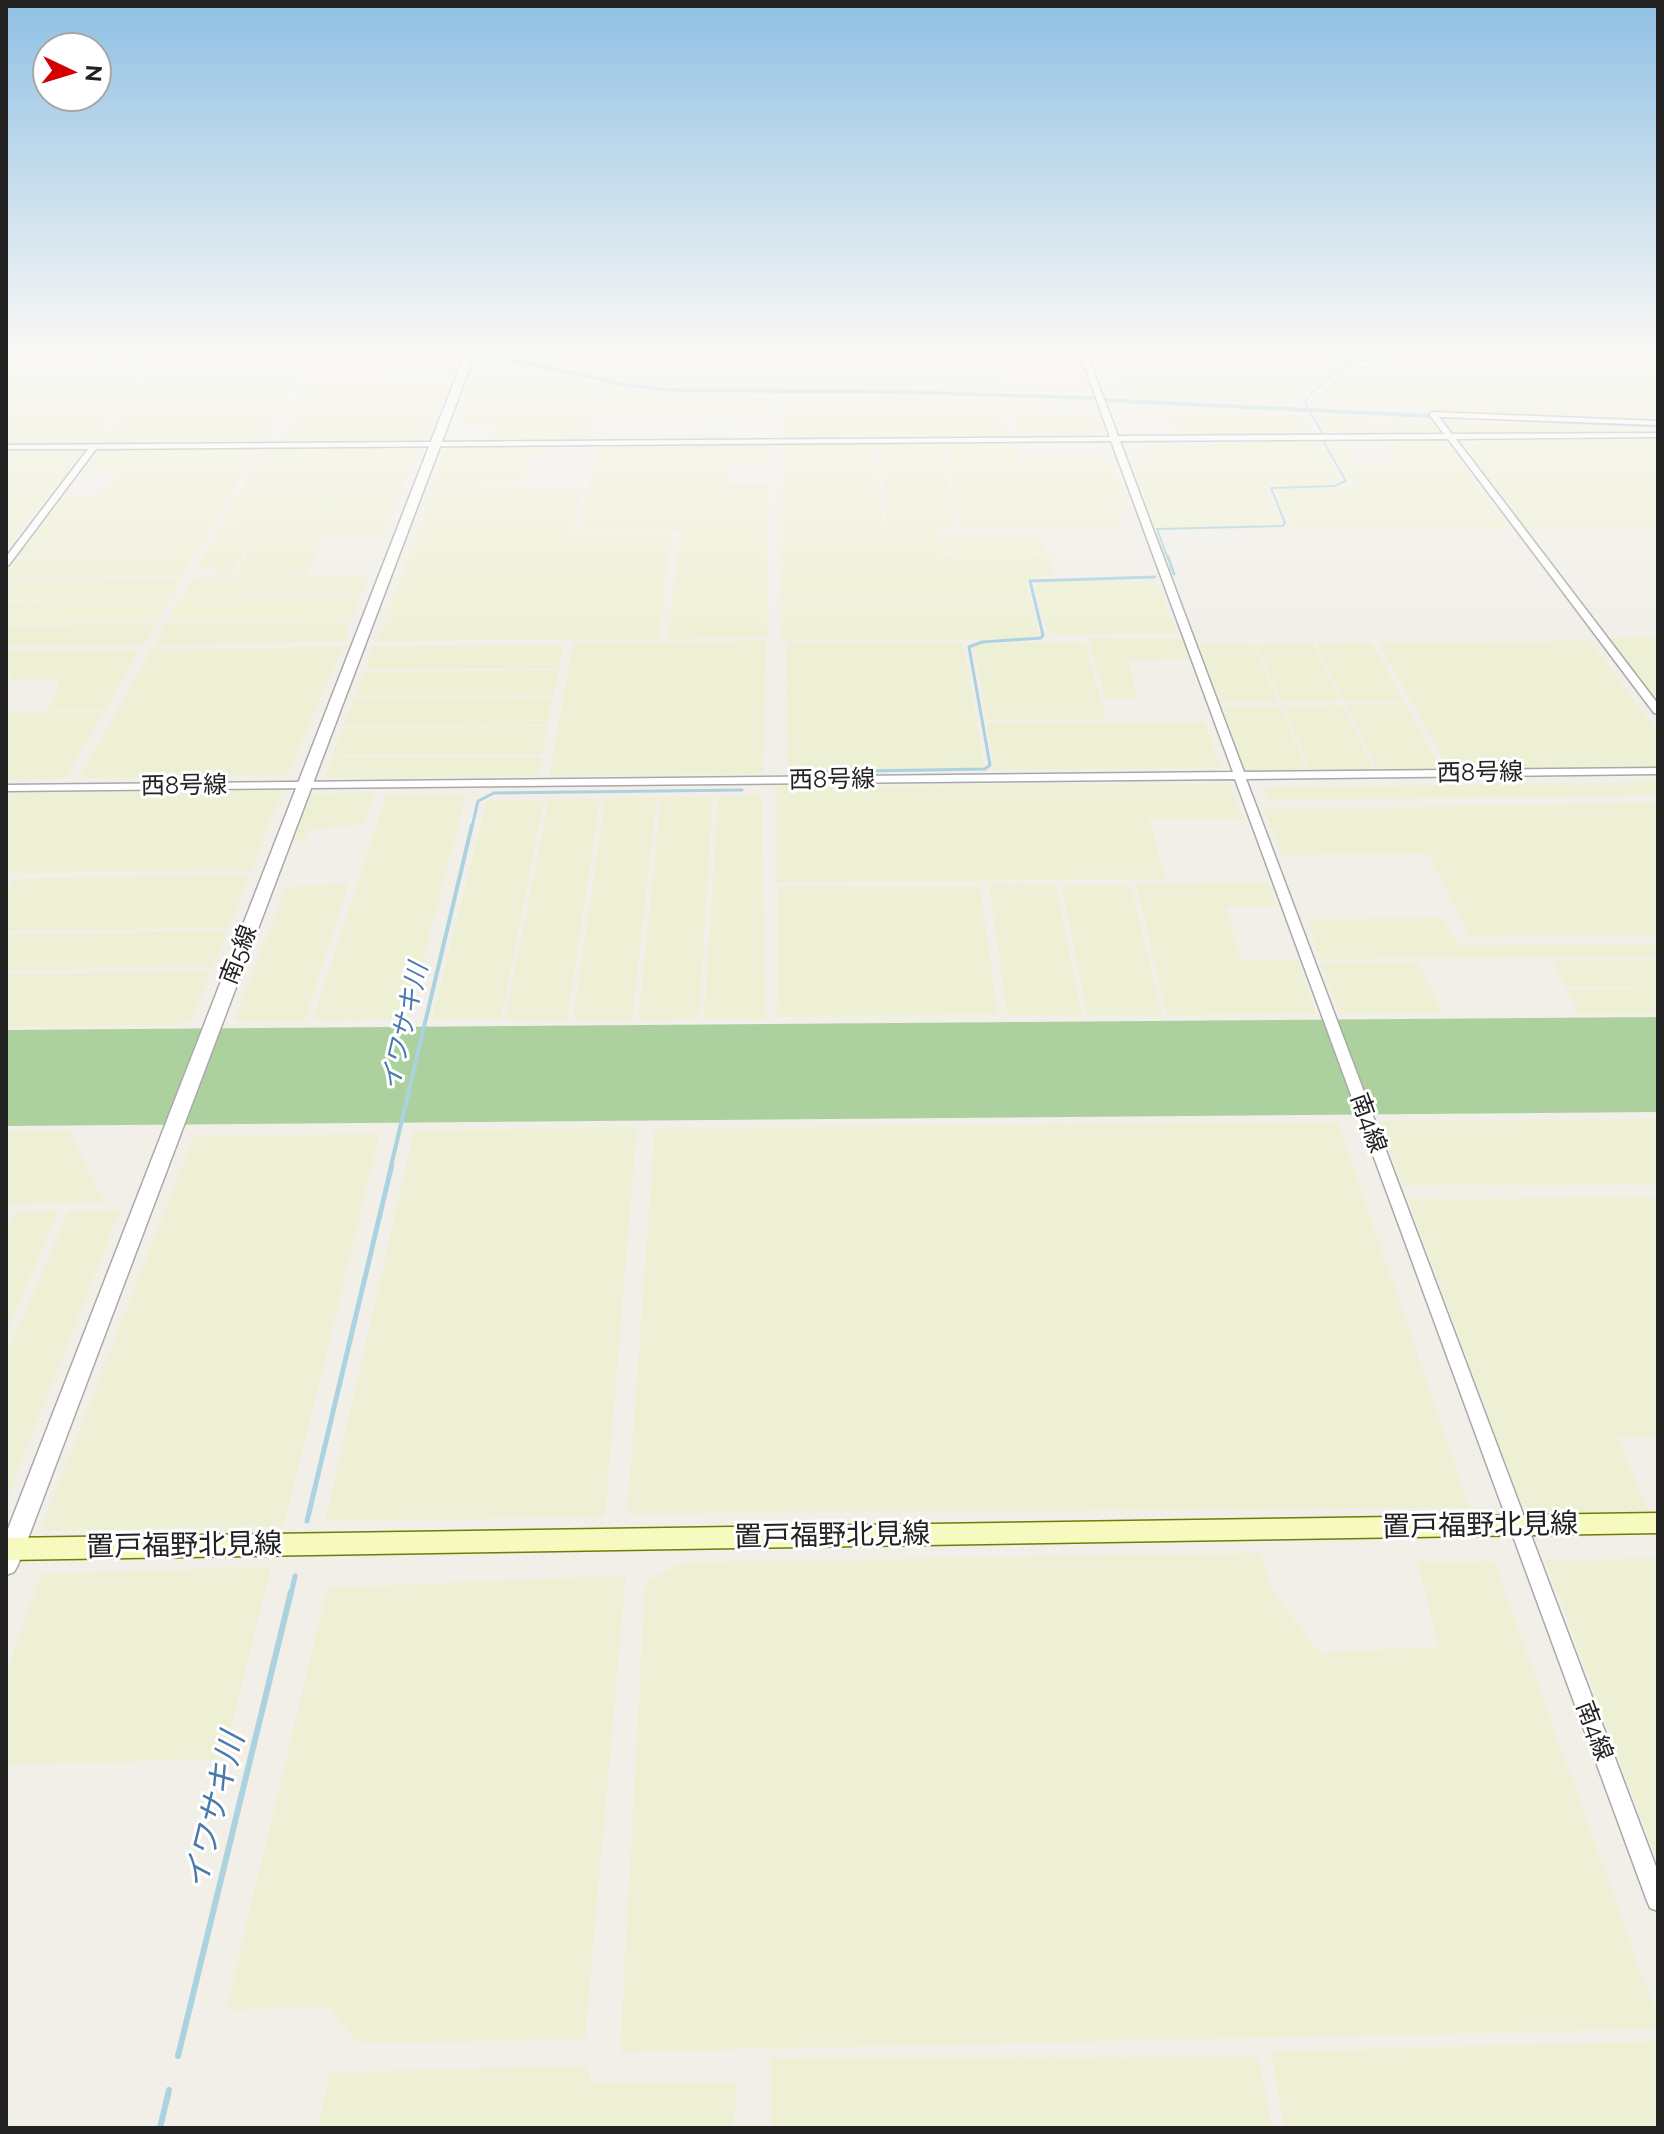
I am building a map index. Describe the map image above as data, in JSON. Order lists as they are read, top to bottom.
{
  "streets": {
    "main road": ["置戸福野北見線"],
    "street": ["西8号線", "南5線", "南4線"]
  },
  "crossings": [
    ["西8号線", "南5線"],
    ["西8号線", "南4線"],
    ["南5線", "置戸福野北見線"],
    ["南4線", "置戸福野北見線"]
  ],
  "water": ["イワサキ川"],
  "north": "right"
}
